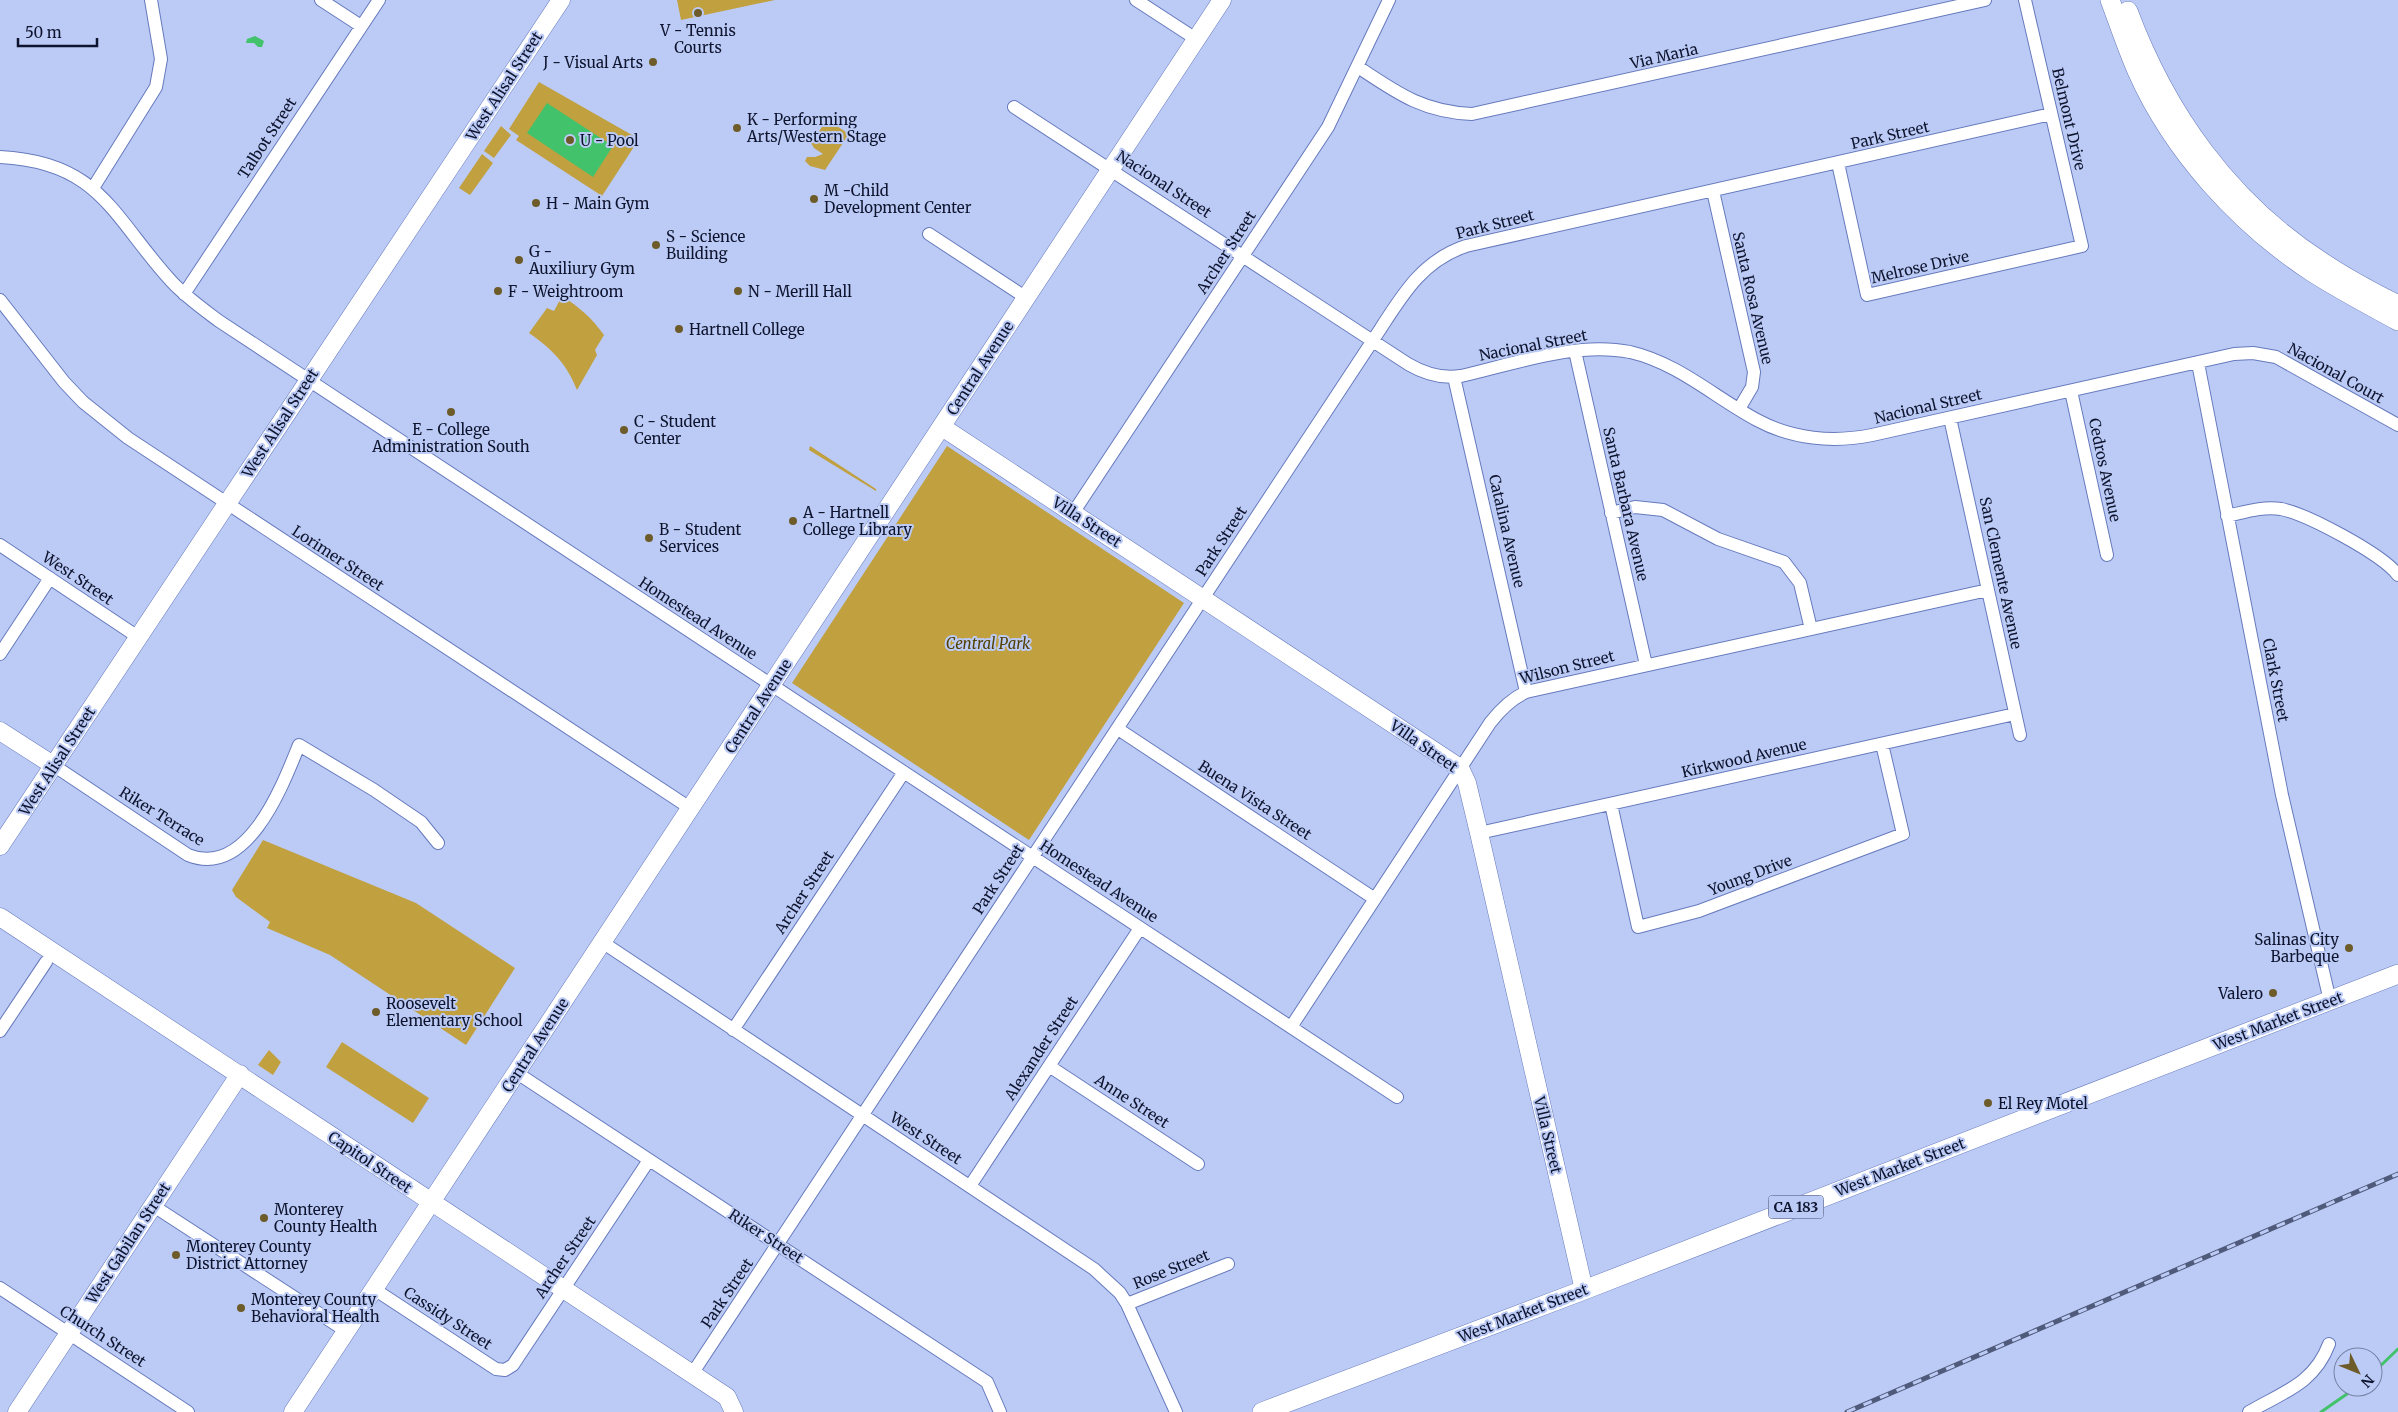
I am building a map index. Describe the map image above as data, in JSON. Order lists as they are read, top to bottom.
{
  "streets": {
    "main road": ["West Market Street", "CA 183"],
    "street": [
      "Via Maria",
      "West Alisal Street",
      "Belmont Drive",
      "Park Street",
      "Talbot Street",
      "Nacional Street",
      "Archer Street",
      "Melrose Drive",
      "Santa Rosa Avenue",
      "Central Avenue",
      "Nacional Court",
      "Cedros Avenue",
      "Santa Barbara Avenue",
      "Villa Street",
      "Catalina Avenue",
      "Lorimer Street",
      "San Clemente Avenue",
      "West Street",
      "Homestead Avenue",
      "Wilson Street",
      "Clark Street",
      "Kirkwood Avenue",
      "Buena Vista Street",
      "Riker Terrace",
      "Young Drive",
      "Alexander Street",
      "Anne Street",
      "Capitol Street",
      "Riker Street",
      "West Gabilan Street",
      "Rose Street",
      "Cassidy Street",
      "Church Street"
    ]
  },
  "crossings": [
    ["Via Maria", "Archer Street"],
    ["West Alisal Street", "Lorimer Street"],
    ["West Alisal Street", "West Street"],
    ["West Alisal Street", "Homestead Avenue"],
    ["West Alisal Street", "Riker Terrace"],
    ["Belmont Drive", "Park Street"],
    ["Belmont Drive", "Melrose Drive"],
    ["Park Street", "Nacional Street"],
    ["Park Street", "Melrose Drive"],
    ["Park Street", "Santa Rosa Avenue"],
    ["Park Street", "Villa Street"],
    ["Park Street", "West Street"],
    ["Park Street", "Homestead Avenue"],
    ["Park Street", "Buena Vista Street"],
    ["Park Street", "Capitol Street"],
    ["Park Street", "Riker Street"],
    ["Talbot Street", "Homestead Avenue"],
    ["Nacional Street", "Archer Street"],
    ["Nacional Street", "Santa Rosa Avenue"],
    ["Nacional Street", "Central Avenue"],
    ["Nacional Street", "Nacional Court"],
    ["Nacional Street", "Cedros Avenue"],
    ["Nacional Street", "Santa Barbara Avenue"],
    ["Nacional Street", "Catalina Avenue"],
    ["Nacional Street", "San Clemente Avenue"],
    ["Nacional Street", "Clark Street"],
    ["Archer Street", "Villa Street"],
    ["Archer Street", "West Street"],
    ["Archer Street", "Homestead Avenue"],
    ["Archer Street", "Capitol Street"],
    ["Archer Street", "Riker Street"],
    ["Archer Street", "Cassidy Street"],
    ["Central Avenue", "Villa Street"],
    ["Central Avenue", "Lorimer Street"],
    ["Central Avenue", "West Street"],
    ["Central Avenue", "Homestead Avenue"],
    ["Central Avenue", "Capitol Street"],
    ["Central Avenue", "Riker Street"],
    ["Central Avenue", "Cassidy Street"],
    ["Nacional Court", "Clark Street"],
    ["Santa Barbara Avenue", "Wilson Street"],
    ["Villa Street", "Wilson Street"],
    ["Villa Street", "Kirkwood Avenue"],
    ["Villa Street", "West Market Street"],
    ["Catalina Avenue", "Wilson Street"],
    ["San Clemente Avenue", "Wilson Street"],
    ["San Clemente Avenue", "Kirkwood Avenue"],
    ["West Street", "Alexander Street"],
    ["West Street", "Rose Street"],
    ["Homestead Avenue", "Wilson Street"],
    ["Homestead Avenue", "Alexander Street"],
    ["Wilson Street", "Buena Vista Street"],
    ["Clark Street", "West Market Street"],
    ["Kirkwood Avenue", "Young Drive"],
    ["Alexander Street", "Anne Street"],
    ["Capitol Street", "West Gabilan Street"],
    ["West Gabilan Street", "Church Street"]
  ],
  "parks": ["Central Park"],
  "places": [
    "V - Tennis Courts",
    "J - Visual Arts",
    "K - Performing Arts/Western Stage",
    "U - Pool",
    "M -Child Development Center",
    "H - Main Gym",
    "S - Science Building",
    "G - Auxiliury Gym",
    "F - Weightroom",
    "N - Merill Hall",
    "Hartnell College",
    "E - College Administration South",
    "C - Student Center",
    "A - Hartnell College Library",
    "B - Student Services",
    "Salinas City Barbeque",
    "Valero",
    "Roosevelt Elementary School",
    "El Rey Motel",
    "Monterey County Health",
    "Monterey County District Attorney",
    "Monterey County Behavioral Health"
  ],
  "scale_bar": "50 m",
  "north": "bottom right"
}
